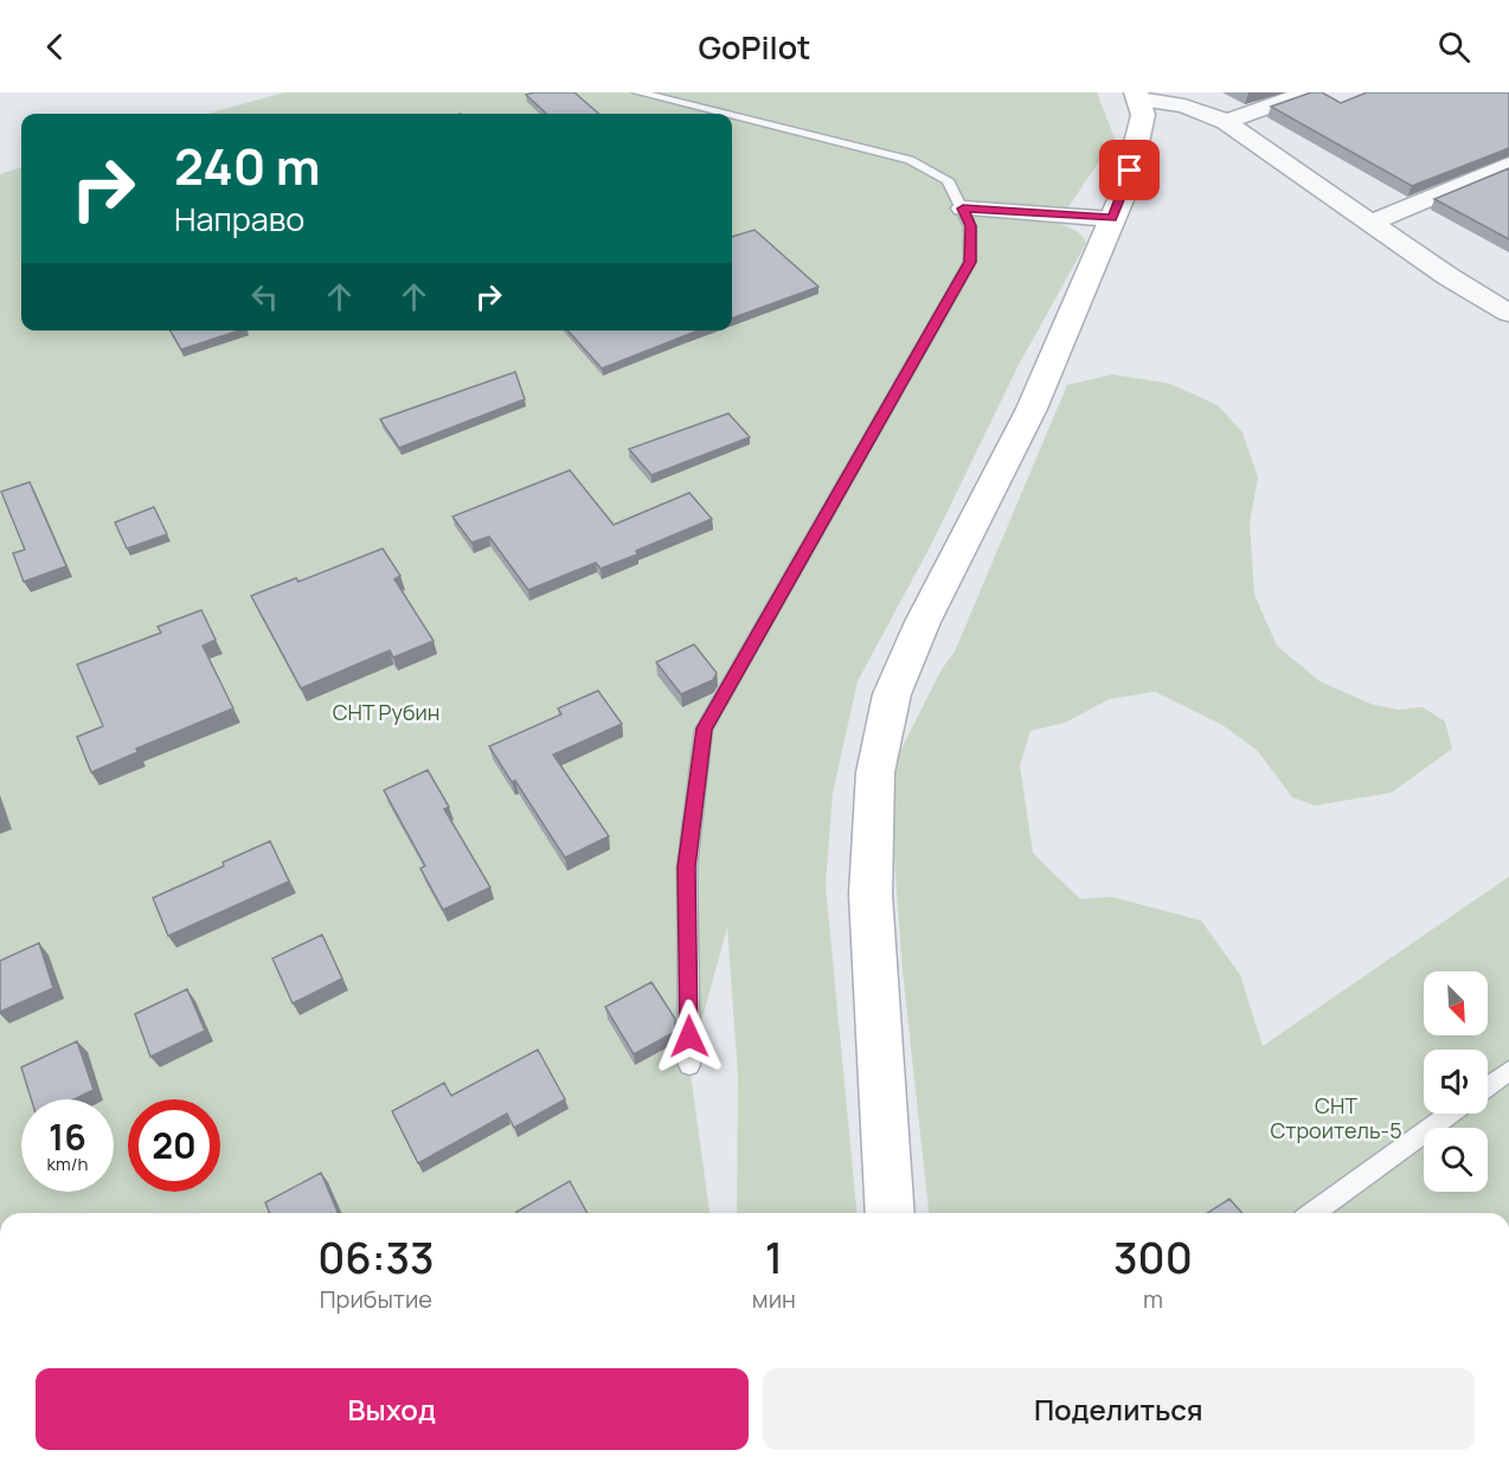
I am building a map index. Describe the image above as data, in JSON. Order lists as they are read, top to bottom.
{
  "parks": ["СНТ Рубин", "СНТ Строитель-5"],
  "north": "bottom right",
  "page": {
    "header": "GoPilot",
    "turn": ["240 m", "Направо"],
    "speed": "16 km/h",
    "limit": "20",
    "eta": [
      "06:33",
      "Прибытие",
      "1",
      "мин",
      "300",
      "m"
    ],
    "buttons": ["Выход", "Поделиться"]
  }
}
